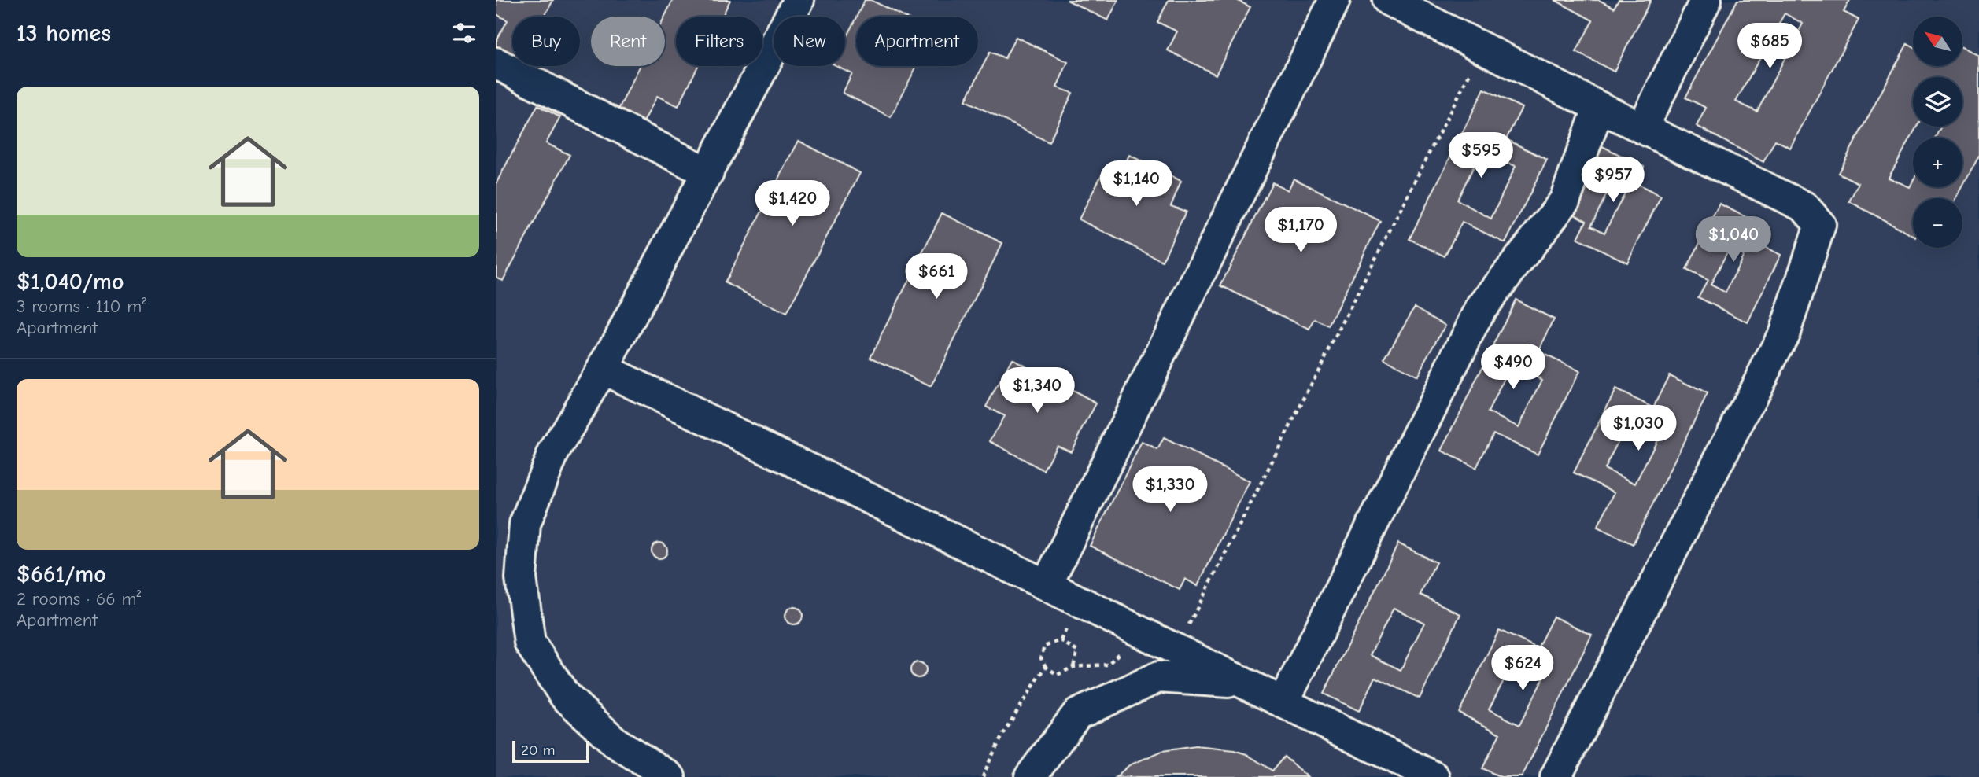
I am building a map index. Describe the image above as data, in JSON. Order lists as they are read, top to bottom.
{
  "scale_bar": "20 m",
  "north": "top left",
  "page": {
    "heading": "13 homes",
    "map_buttons": ["+", "−"],
    "chip": [
      "Buy",
      "Rent",
      "Filters",
      "New",
      "Apartment"
    ],
    "price": [
      "$685",
      "$595",
      "$957",
      "$1,140",
      "$1,420",
      "$1,170",
      "$1,040",
      "$661",
      "$490",
      "$1,340",
      "$1,030",
      "$1,330",
      "$624"
    ],
    "list": [
      {
        "name": "$1,040/mo",
        "note": "3 rooms · 110 m² · Apartment"
      },
      {
        "name": "$661/mo",
        "note": "2 rooms · 66 m² · Apartment"
      }
    ],
    "scale": "20 m"
  }
}
